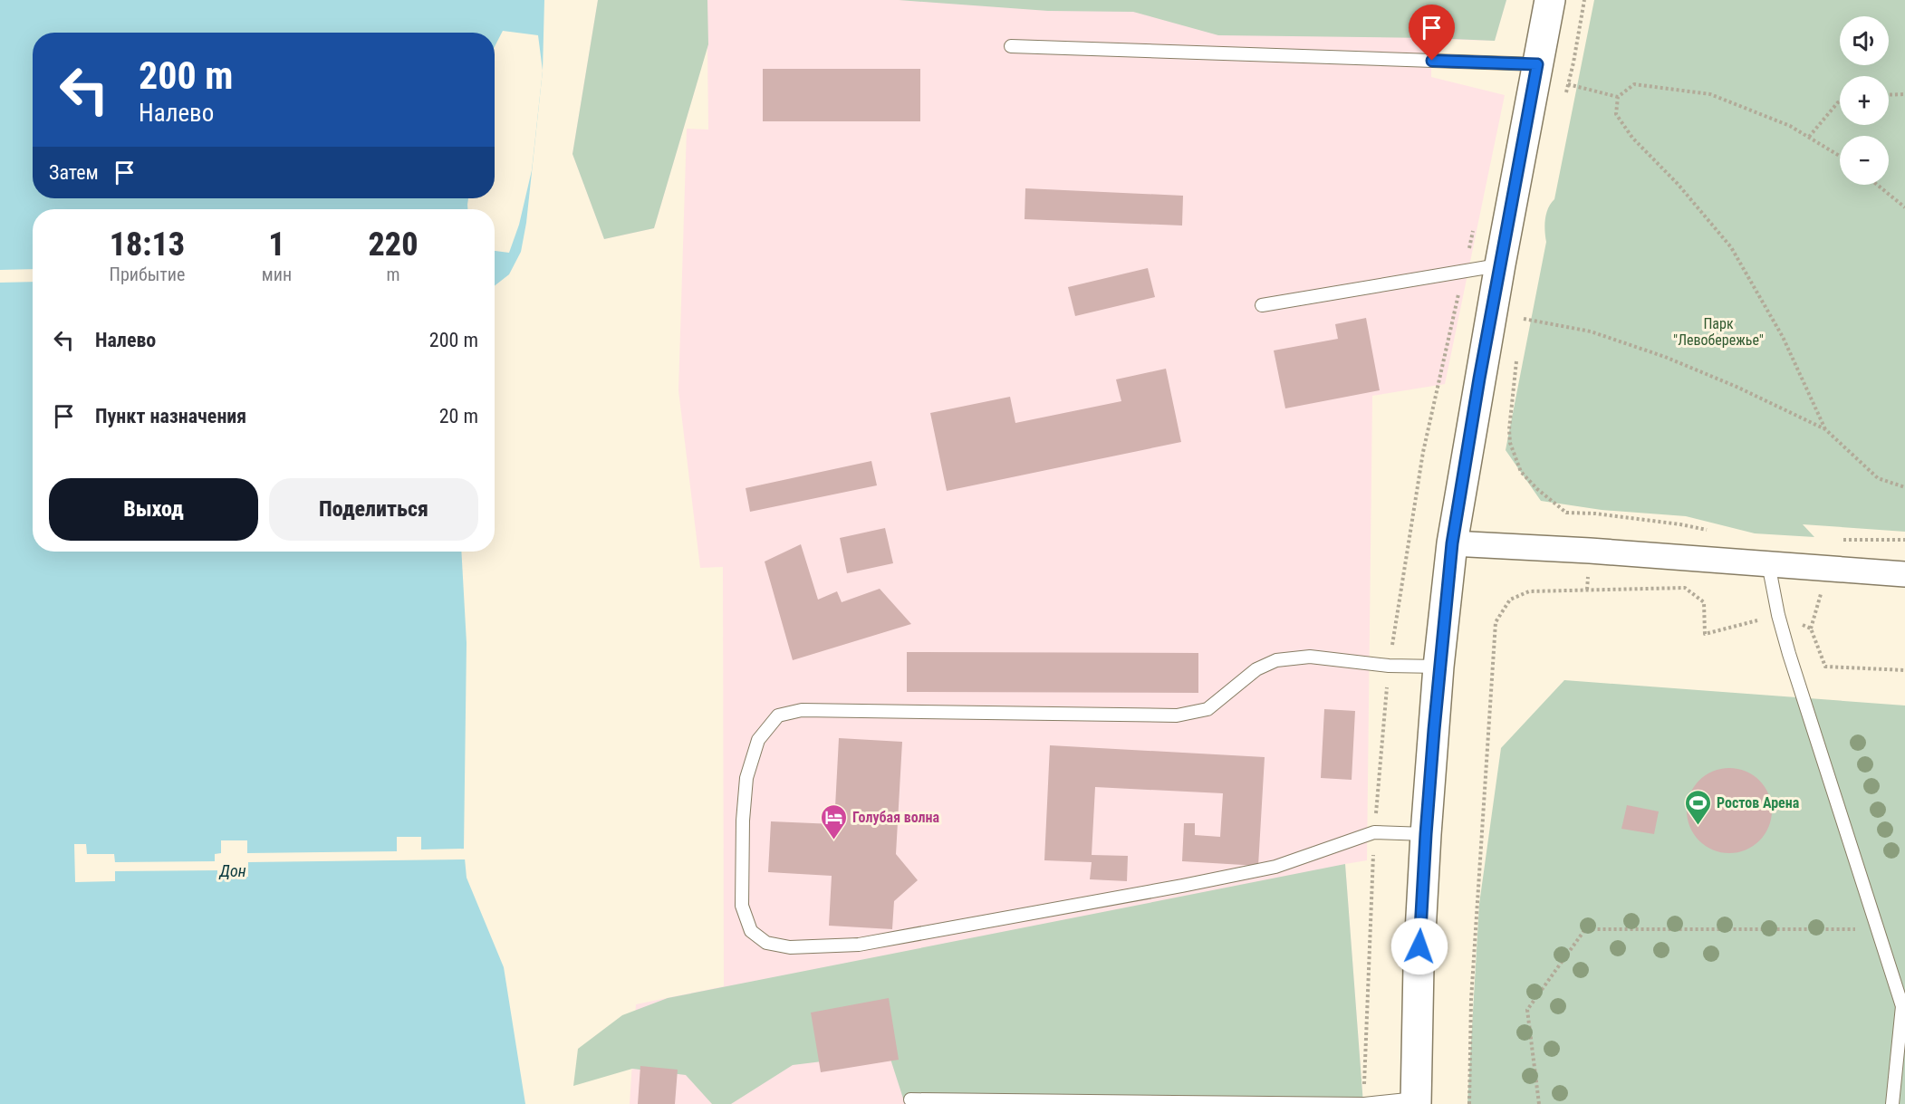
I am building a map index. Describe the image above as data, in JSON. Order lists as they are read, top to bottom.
{
  "water": ["Дон"],
  "parks": ["Парк \"Левобережье\""],
  "places": {
    "sports": ["Ростов Арена"],
    "hotel": ["Голубая волна"]
  },
  "page": {
    "map_buttons": ["+", "−"],
    "turn": ["200 m", "Налево"],
    "then": "Затем",
    "eta": [
      "18:13",
      "Прибытие",
      "1",
      "мин",
      "220",
      "m"
    ],
    "list": [
      {
        "name": "Налево",
        "value": "200 m"
      },
      {
        "name": "Пункт назначения",
        "value": "20 m"
      }
    ],
    "buttons": ["Выход", "Поделиться"]
  }
}
